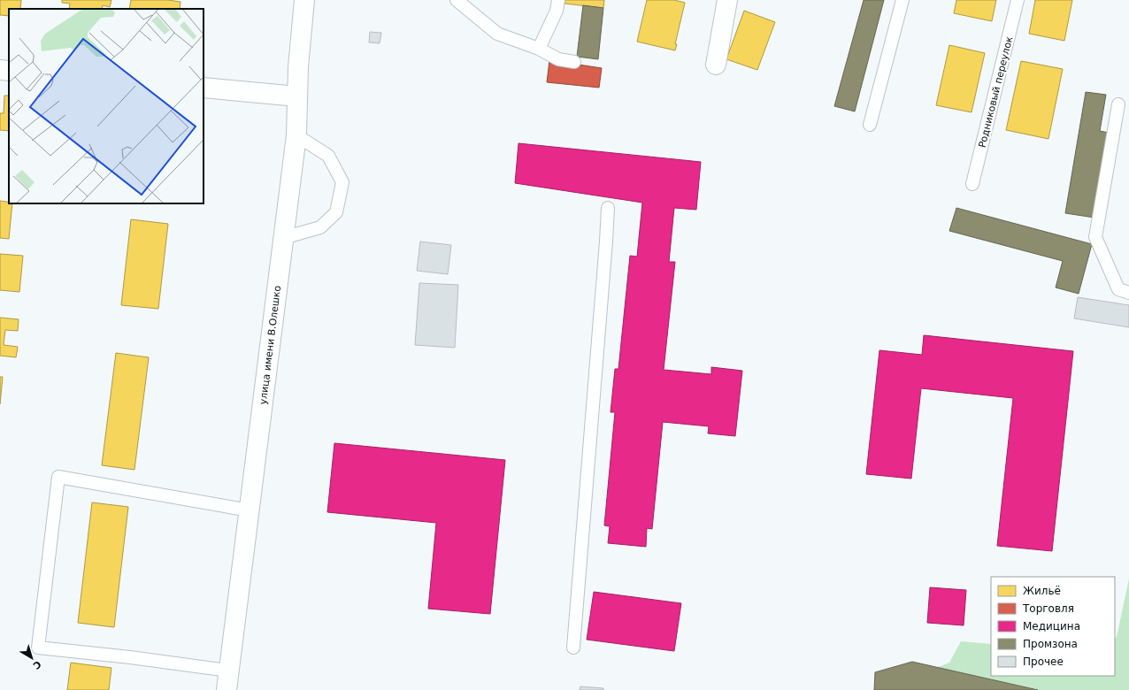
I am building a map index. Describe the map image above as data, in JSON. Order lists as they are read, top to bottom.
{
  "streets": {
    "street": ["улица имени В.Олешко"],
    "lane": ["Родниковый переулок"]
  },
  "legend": [
    "Жильё",
    "Торговля",
    "Медицина",
    "Промзона",
    "Прочее"
  ],
  "north": "bottom right"
}
